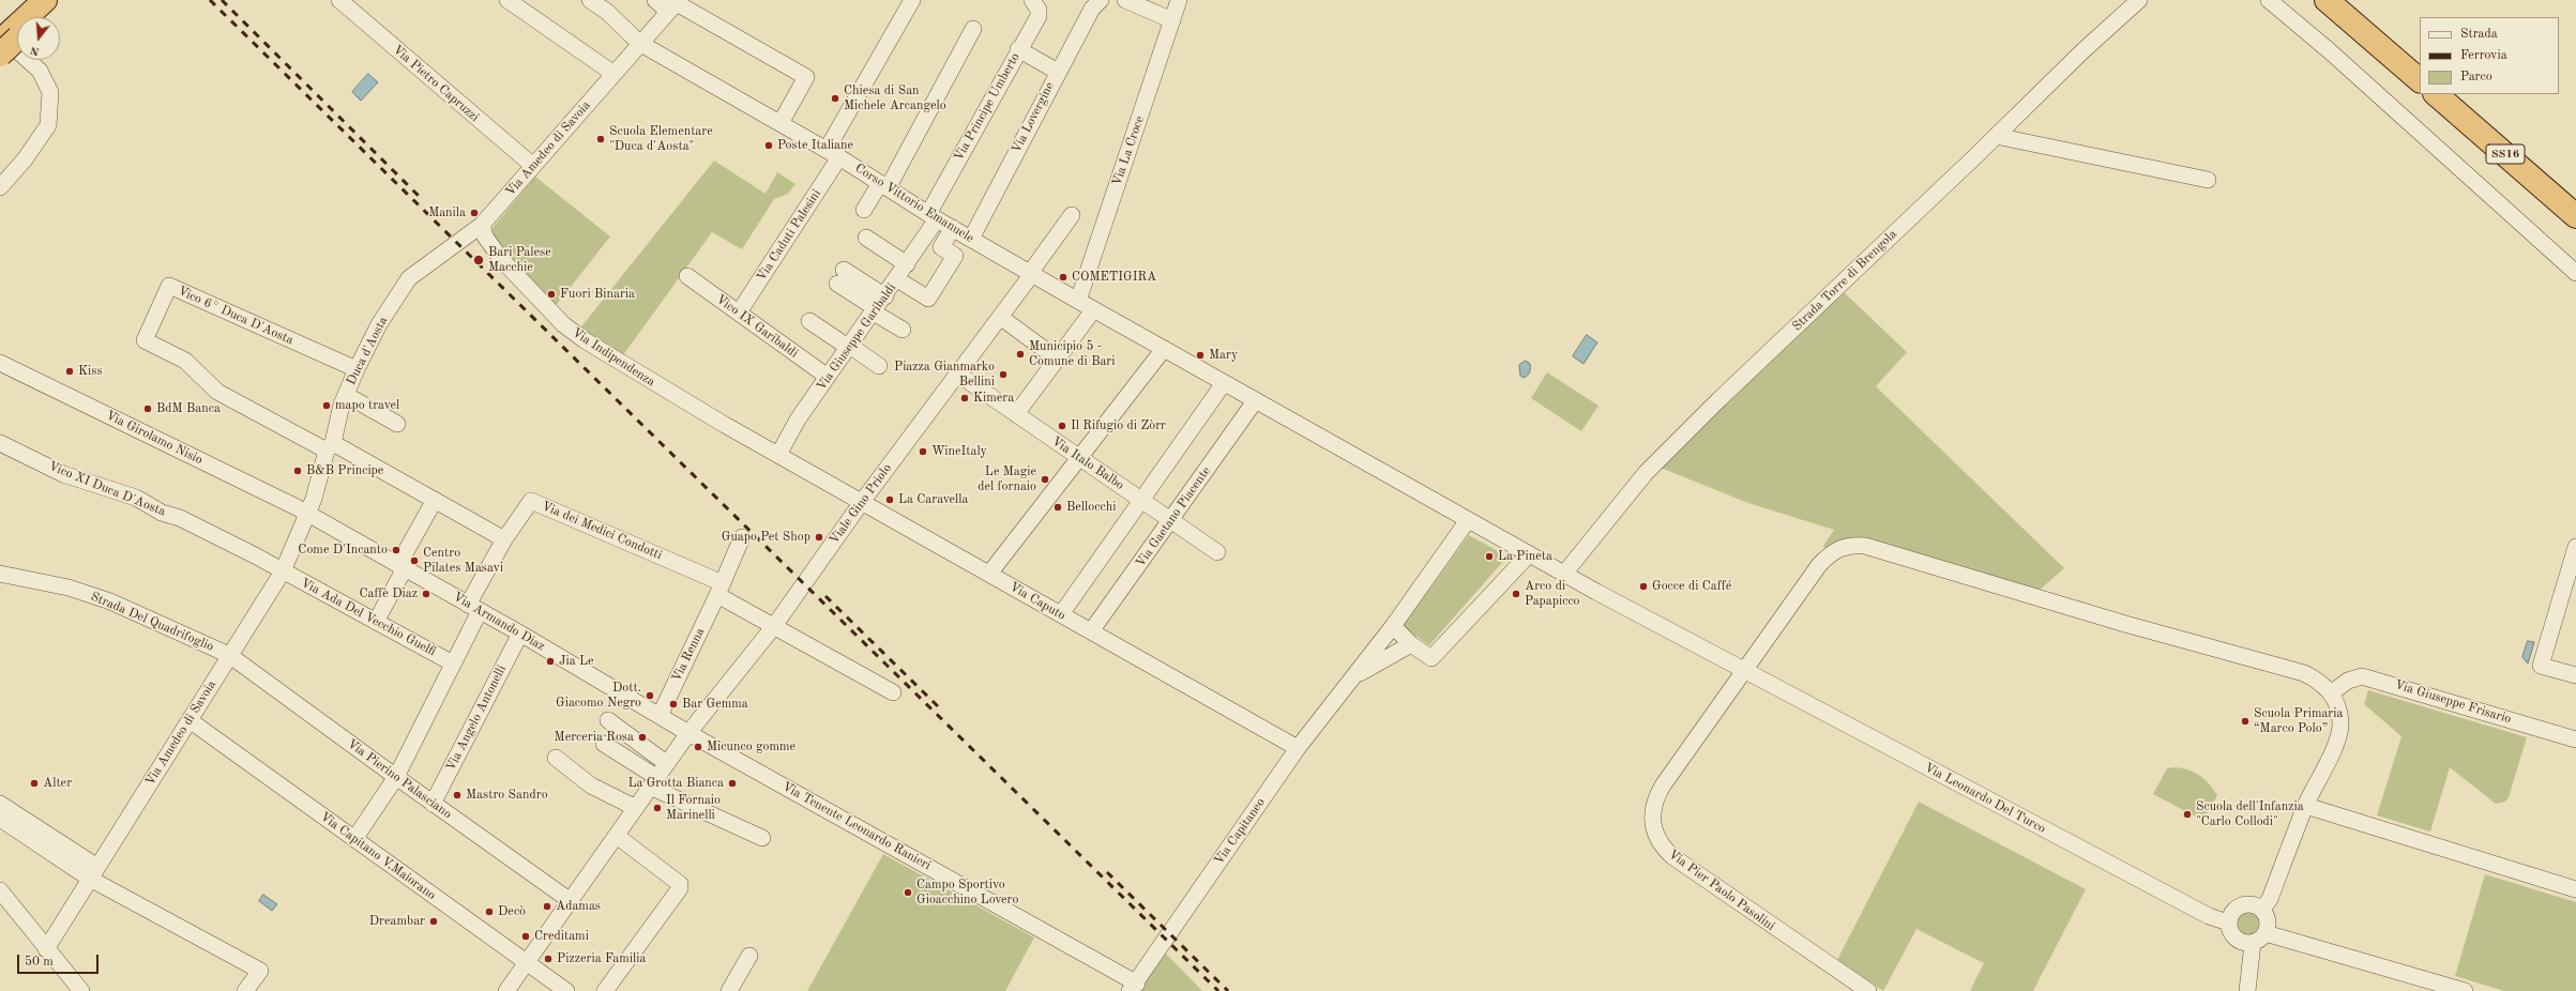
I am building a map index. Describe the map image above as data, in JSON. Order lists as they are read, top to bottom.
{
  "streets": {
    "highway": ["SS16"],
    "street": [
      "Via Pietro Capruzzi",
      "Via Principe Umberto",
      "Via Lovergine",
      "Via Amedeo di Savoia",
      "Via La Croce",
      "Corso Vittorio Emanuele",
      "Via Caduti Palesini",
      "Strada Torre di Brengola",
      "Vico 6° Duca D'Aosta",
      "Vico IX Garibaldi",
      "Via Giuseppe Garibaldi",
      "Duca d'Aosta",
      "Via Indipendenza",
      "Via Girolamo Nisio",
      "Via Italo Balbo",
      "Vico XI Duca D'Aosta",
      "Viale Gino Priolo",
      "Via Gaetano Piacente",
      "Via dei Medici Condotti",
      "Via Caputo",
      "Via Ada Del Vecchio Guelfi",
      "Strada Del Quadrifoglio",
      "Via Armando Diaz",
      "Via Renna",
      "Via Giuseppe Frisario",
      "Via Angelo Antonelli",
      "Via Pierino Palasciano",
      "Via Leonardo Del Turco",
      "Via Tenente Leonardo Ranieri",
      "Via Capitaneo",
      "Via Capitano V.Maiorano",
      "Via Pier Paolo Pasolini"
    ]
  },
  "crossings": [
    ["Via Pietro Capruzzi", "Via Amedeo di Savoia"],
    ["Via Principe Umberto", "Corso Vittorio Emanuele"],
    ["Via Principe Umberto", "Via Giuseppe Garibaldi"],
    ["Via Lovergine", "Corso Vittorio Emanuele"],
    ["Via Amedeo di Savoia", "Corso Vittorio Emanuele"],
    ["Via Amedeo di Savoia", "Duca d'Aosta"],
    ["Via Amedeo di Savoia", "Via Indipendenza"],
    ["Via Amedeo di Savoia", "Via Girolamo Nisio"],
    ["Via Amedeo di Savoia", "Vico XI Duca D'Aosta"],
    ["Via Amedeo di Savoia", "Via Ada Del Vecchio Guelfi"],
    ["Via Amedeo di Savoia", "Strada Del Quadrifoglio"],
    ["Via Amedeo di Savoia", "Via Armando Diaz"],
    ["Via Amedeo di Savoia", "Via Pierino Palasciano"],
    ["Via Amedeo di Savoia", "Via Capitano V.Maiorano"],
    ["Via La Croce", "Corso Vittorio Emanuele"],
    ["Corso Vittorio Emanuele", "Via Caduti Palesini"],
    ["Corso Vittorio Emanuele", "Via Giuseppe Garibaldi"],
    ["Corso Vittorio Emanuele", "Viale Gino Priolo"],
    ["Corso Vittorio Emanuele", "Via Gaetano Piacente"],
    ["Corso Vittorio Emanuele", "Via Leonardo Del Turco"],
    ["Corso Vittorio Emanuele", "Via Capitaneo"],
    ["Via Caduti Palesini", "Vico IX Garibaldi"],
    ["Strada Torre di Brengola", "Via Leonardo Del Turco"],
    ["Vico 6° Duca D'Aosta", "Duca d'Aosta"],
    ["Vico IX Garibaldi", "Via Giuseppe Garibaldi"],
    ["Via Giuseppe Garibaldi", "Via Indipendenza"],
    ["Via Giuseppe Garibaldi", "Via Caputo"],
    ["Duca d'Aosta", "Via Indipendenza"],
    ["Duca d'Aosta", "Via Girolamo Nisio"],
    ["Duca d'Aosta", "Via Armando Diaz"],
    ["Via Indipendenza", "Via Caputo"],
    ["Via Girolamo Nisio", "Via Armando Diaz"],
    ["Via Italo Balbo", "Viale Gino Priolo"],
    ["Via Italo Balbo", "Via Gaetano Piacente"],
    ["Vico XI Duca D'Aosta", "Via Ada Del Vecchio Guelfi"],
    ["Viale Gino Priolo", "Via Caputo"],
    ["Viale Gino Priolo", "Via Armando Diaz"],
    ["Viale Gino Priolo", "Via Pierino Palasciano"],
    ["Viale Gino Priolo", "Via Tenente Leonardo Ranieri"],
    ["Viale Gino Priolo", "Via Capitano V.Maiorano"],
    ["Via Gaetano Piacente", "Via Caputo"],
    ["Via dei Medici Condotti", "Via Ada Del Vecchio Guelfi"],
    ["Via dei Medici Condotti", "Via Armando Diaz"],
    ["Via dei Medici Condotti", "Via Renna"],
    ["Via dei Medici Condotti", "Via Pierino Palasciano"],
    ["Via dei Medici Condotti", "Via Capitano V.Maiorano"],
    ["Via Caputo", "Via Capitaneo"],
    ["Strada Del Quadrifoglio", "Via Pierino Palasciano"],
    ["Via Armando Diaz", "Via Renna"],
    ["Via Armando Diaz", "Via Angelo Antonelli"],
    ["Via Armando Diaz", "Via Tenente Leonardo Ranieri"],
    ["Via Giuseppe Frisario", "Via Pier Paolo Pasolini"],
    ["Via Angelo Antonelli", "Via Pierino Palasciano"],
    ["Via Leonardo Del Turco", "Via Capitaneo"],
    ["Via Leonardo Del Turco", "Via Pier Paolo Pasolini"],
    ["Via Tenente Leonardo Ranieri", "Via Capitaneo"]
  ],
  "places": [
    "Chiesa di San Michele Arcangelo",
    "Scuola Elementare \"Duca d'Aosta\"",
    "Poste Italiane",
    "Manila",
    "Bari Palese Macchie",
    "COMETIGIRA",
    "Fuori Binaria",
    "Municipio 5 - Comune di Bari",
    "Mary",
    "Kiss",
    "Piazza Gianmarko Bellini",
    "Kimera",
    "mapo travel",
    "BdM Banca",
    "Il Rifugio di Zòrr",
    "WineItaly",
    "B&B Principe",
    "Le Magie del fornaio",
    "La Caravella",
    "Bellocchi",
    "Guapo Pet Shop",
    "Come D'Incanto",
    "La Pineta",
    "Centro Pilates Masavi",
    "Gocce di Caffé",
    "Caffè Diaz",
    "Arco di Papapicco",
    "Jia Le",
    "Dott. Giacomo Negro",
    "Bar Gemma",
    "Scuola Primaria “Marco Polo”",
    "Merceria Rosa",
    "Micunco gomme",
    "Alter",
    "La Grotta Bianca",
    "Mastro Sandro",
    "Il Fornaio Marinelli",
    "Scuola dell'Infanzia \"Carlo Collodi\"",
    "Campo Sportivo Gioacchino Lovero",
    "Adamas",
    "Decò",
    "Dreambar",
    "Creditami",
    "Pizzeria Familia"
  ],
  "legend": ["Strada", "Ferrovia", "Parco"],
  "scale_bar": "50 m",
  "north": "bottom"
}
